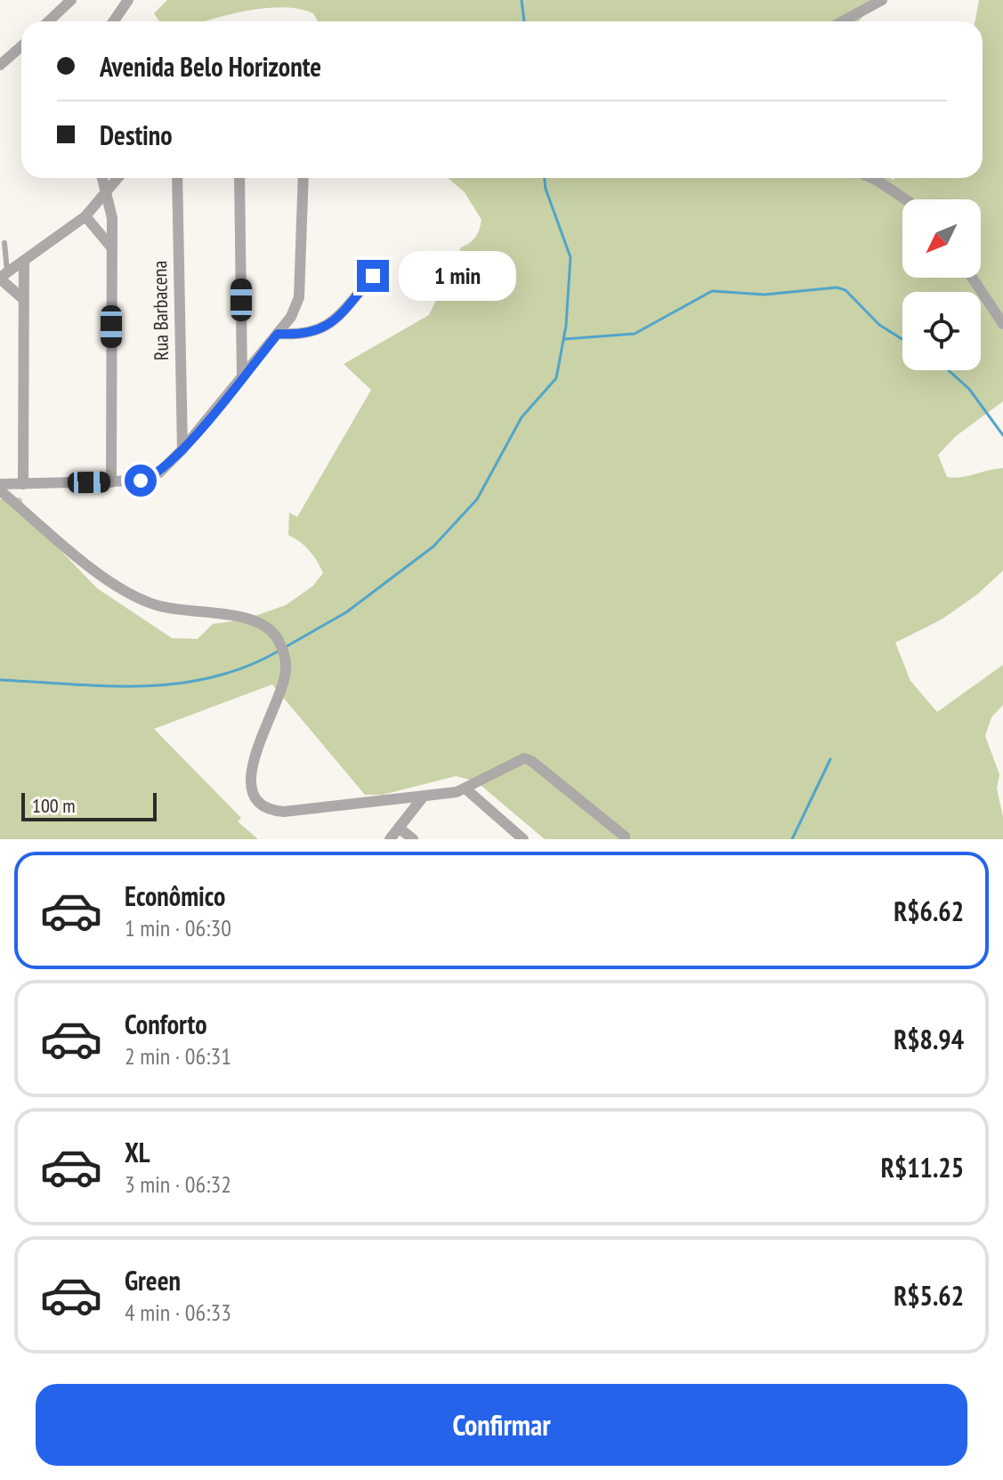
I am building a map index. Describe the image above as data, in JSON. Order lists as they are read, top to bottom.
{
  "streets": {
    "street": ["Rua Barbacena"]
  },
  "scale_bar": "100 m",
  "north": "bottom left",
  "page": {
    "banner": ["Avenida Belo Horizonte", "Destino"],
    "bubble": "1 min",
    "scale": "100 m",
    "list": [
      {
        "name": "Econômico",
        "note": "1 min · 06:30",
        "value": "R$6.62"
      },
      {
        "name": "Conforto",
        "note": "2 min · 06:31",
        "value": "R$8.94"
      },
      {
        "name": "XL",
        "note": "3 min · 06:32",
        "value": "R$11.25"
      },
      {
        "name": "Green",
        "note": "4 min · 06:33",
        "value": "R$5.62"
      }
    ],
    "buttons": "Confirmar"
  }
}
